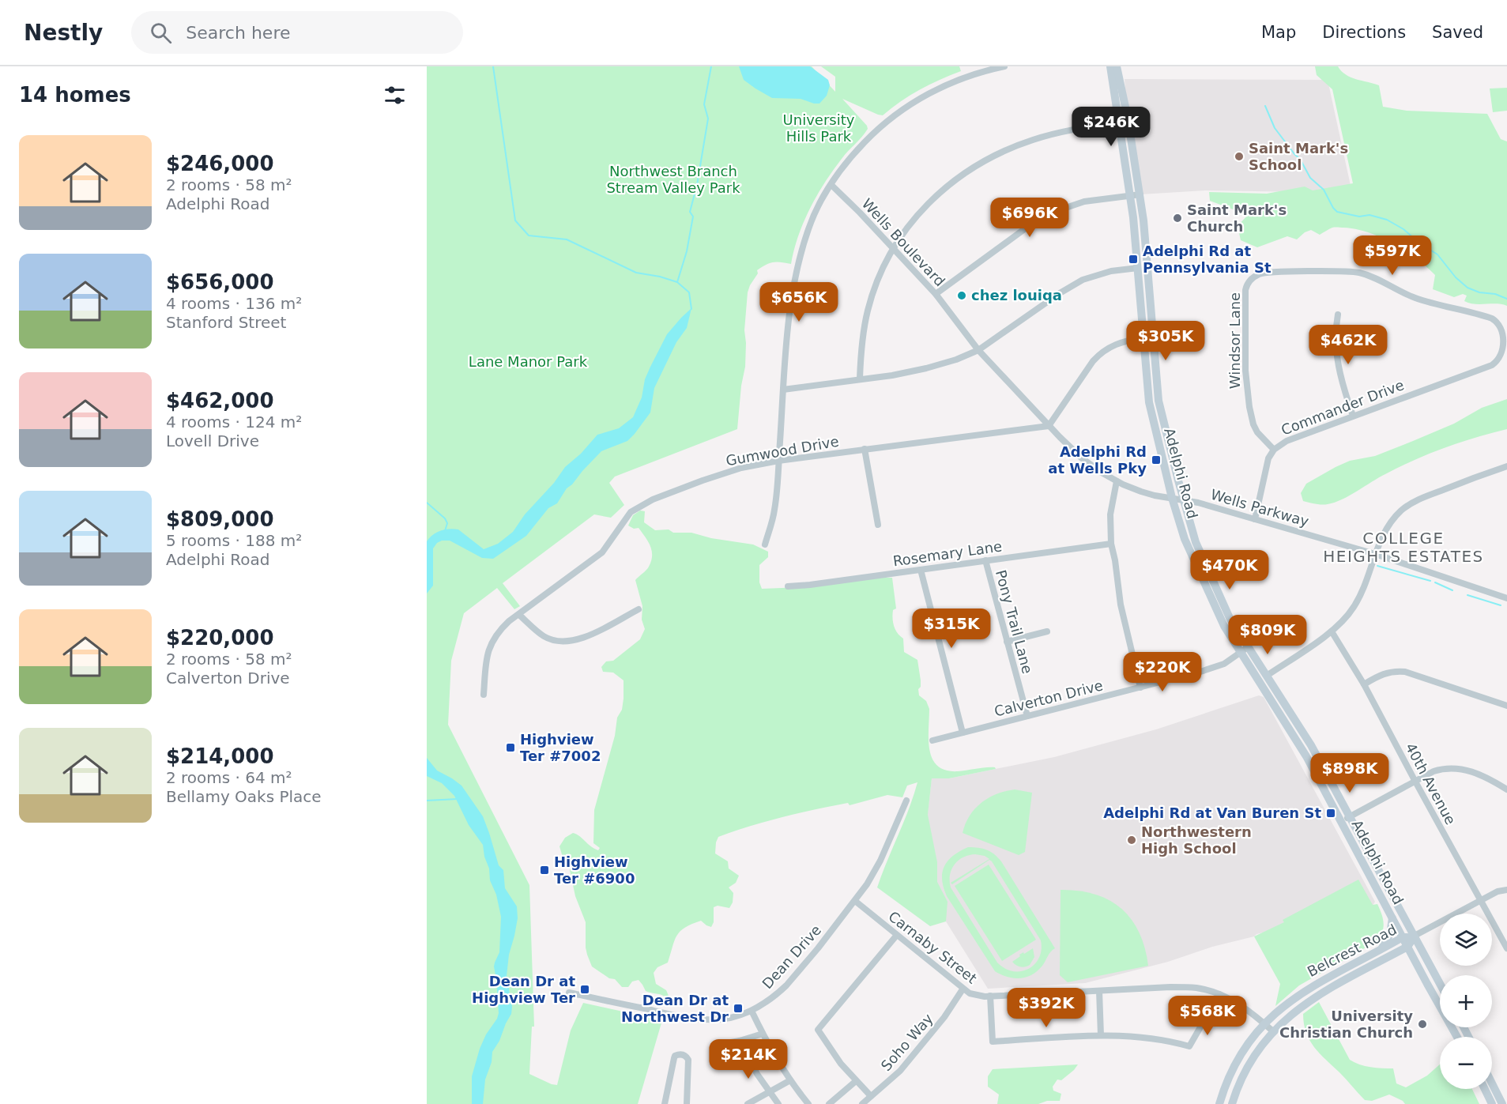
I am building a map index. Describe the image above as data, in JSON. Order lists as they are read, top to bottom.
{
  "streets": {
    "main road": ["Adelphi Road", "Belcrest Road"],
    "street": [
      "Wells Boulevard",
      "Windsor Lane",
      "Commander Drive",
      "Gumwood Drive",
      "Wells Parkway",
      "Rosemary Lane",
      "Pony Trail Lane",
      "Calverton Drive",
      "40th Avenue",
      "Carnaby Street",
      "Dean Drive",
      "Soho Way"
    ]
  },
  "crossings": [
    ["Wells Boulevard", "Gumwood Drive"],
    ["Wells Boulevard", "Wells Parkway"],
    ["Windsor Lane", "Commander Drive"],
    ["Commander Drive", "Wells Parkway"],
    ["Gumwood Drive", "Wells Parkway"],
    ["Adelphi Road", "Wells Parkway"],
    ["Adelphi Road", "Calverton Drive"],
    ["Adelphi Road", "Belcrest Road"],
    ["Rosemary Lane", "Pony Trail Lane"],
    ["Pony Trail Lane", "Calverton Drive"],
    ["Carnaby Street", "Belcrest Road"],
    ["Carnaby Street", "Dean Drive"],
    ["Carnaby Street", "Soho Way"]
  ],
  "districts": ["COLLEGE HEIGHTS ESTATES"],
  "parks": ["University Hills Park", "Northwest Branch Stream Valley Park", "Lane Manor Park"],
  "places": {
    "other": [
      "Saint Mark's School",
      "Saint Mark's Church",
      "chez louiqa",
      "Northwestern High School",
      "University Christian Church"
    ],
    "transit": [
      "Adelphi Rd at Pennsylvania St",
      "Adelphi Rd at Wells Pky",
      "Highview Ter #7002",
      "Adelphi Rd at Van Buren St",
      "Highview Ter #6900",
      "Dean Dr at Highview Ter",
      "Dean Dr at Northwest Dr"
    ]
  },
  "page": {
    "header": "Nestly",
    "search": "Search here",
    "nav": ["Map", "Directions", "Saved"],
    "heading": "14 homes",
    "price": [
      "$246K",
      "$696K",
      "$597K",
      "$656K",
      "$305K",
      "$462K",
      "$470K",
      "$315K",
      "$809K",
      "$220K",
      "$898K",
      "$392K",
      "$568K",
      "$214K"
    ],
    "list": [
      {
        "name": "$246,000",
        "note": "2 rooms · 58 m² · Adelphi Road"
      },
      {
        "name": "$656,000",
        "note": "4 rooms · 136 m² · Stanford Street"
      },
      {
        "name": "$462,000",
        "note": "4 rooms · 124 m² · Lovell Drive"
      },
      {
        "name": "$809,000",
        "note": "5 rooms · 188 m² · Adelphi Road"
      },
      {
        "name": "$220,000",
        "note": "2 rooms · 58 m² · Calverton Drive"
      },
      {
        "name": "$214,000",
        "note": "2 rooms · 64 m² · Bellamy Oaks Place"
      }
    ],
    "map_buttons": ["+", "−"]
  }
}
